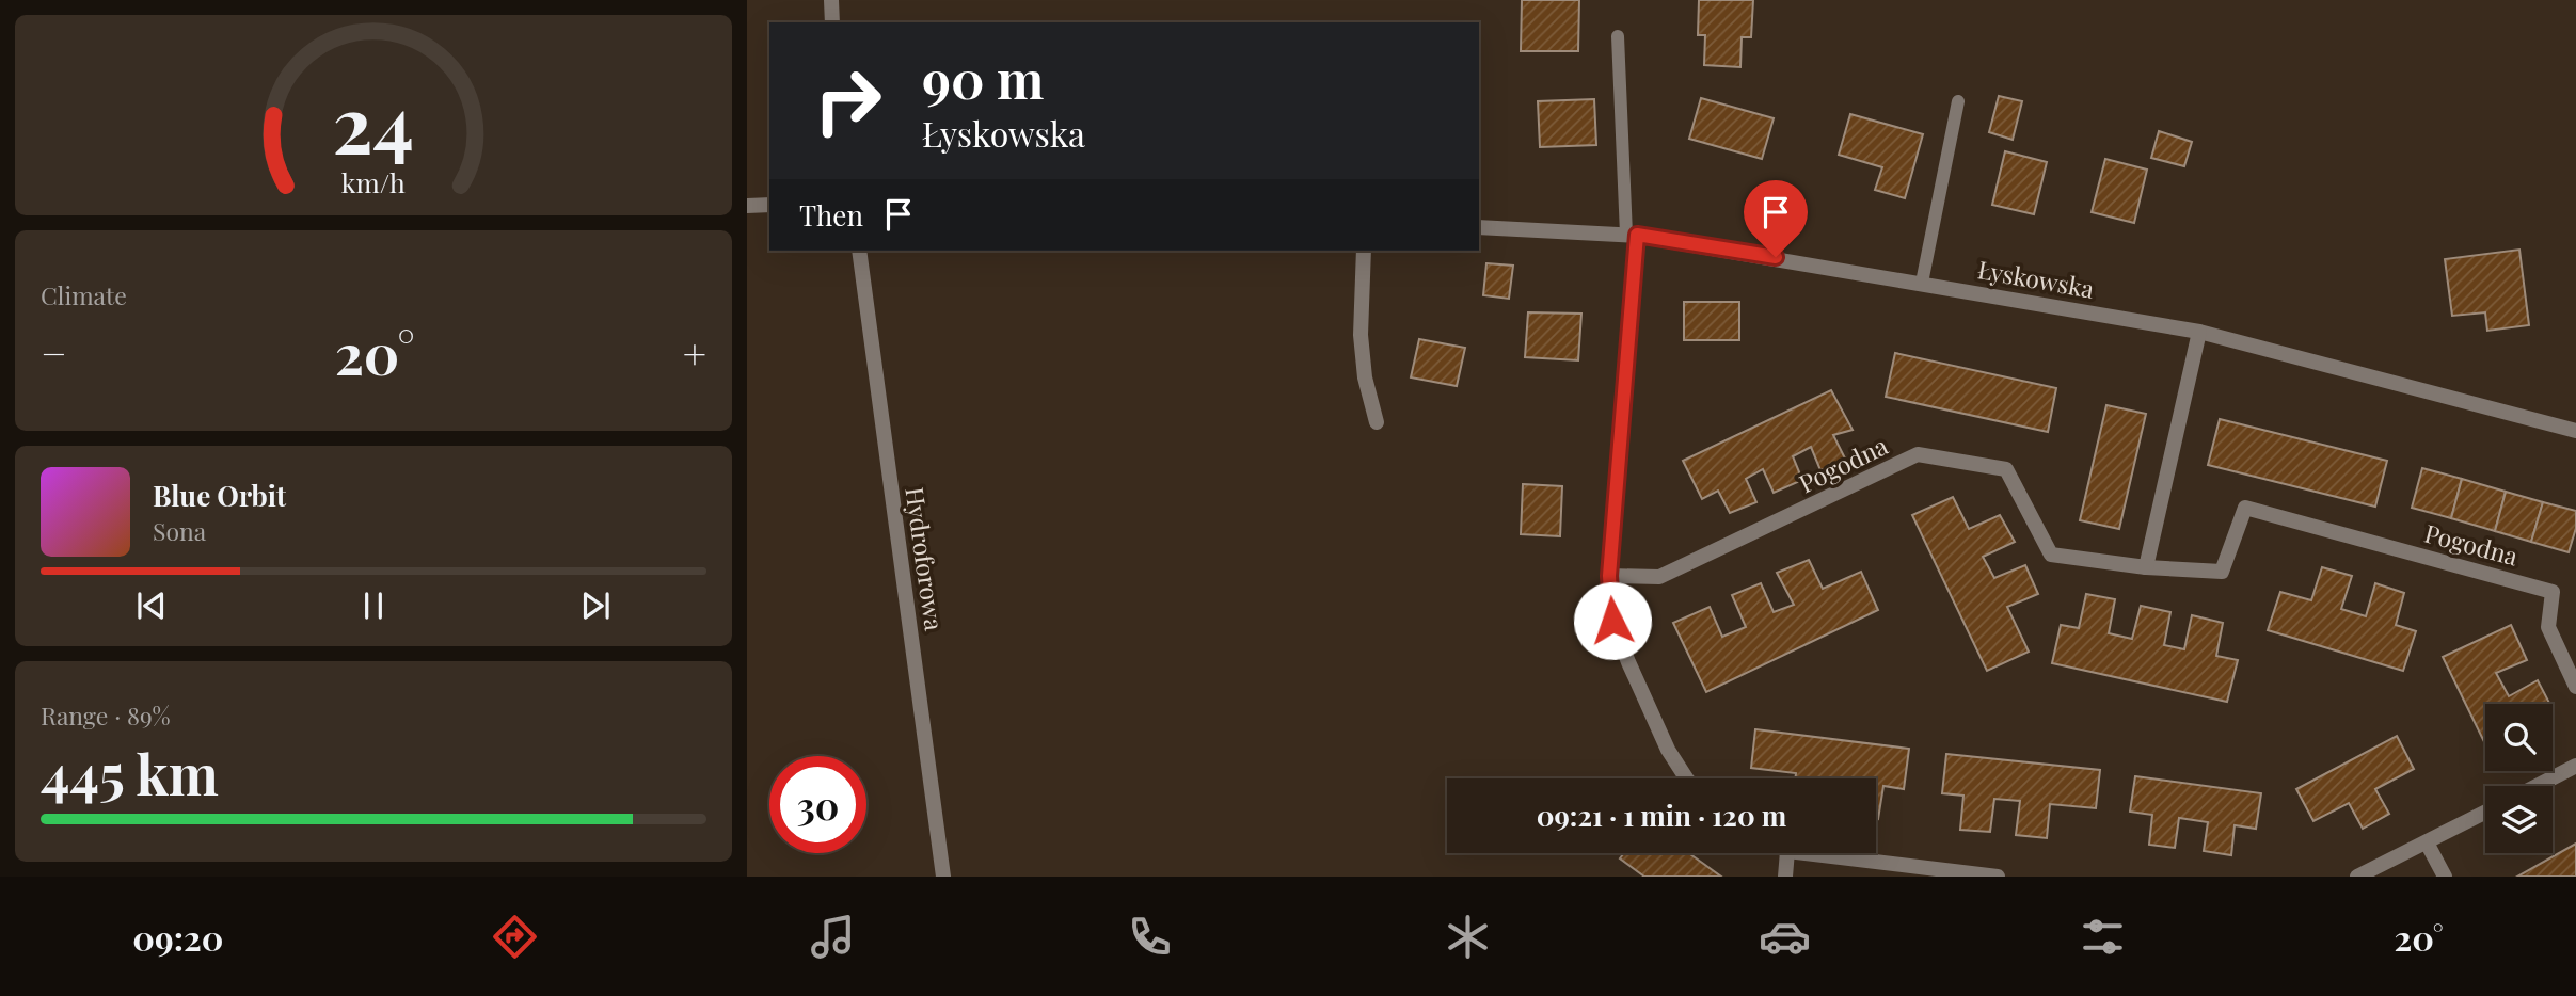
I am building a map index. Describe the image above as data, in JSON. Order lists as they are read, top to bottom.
{
  "streets": {
    "street": ["Łyskowska", "Pogodna", "Hydroforowa"]
  },
  "page": {
    "turn": ["90 m", "Łyskowska"],
    "then": "Then",
    "tile": [
      "Climate",
      ["Range · 89%", "445 km"]
    ],
    "heat": ["−", "20°", "+"],
    "song": ["Blue Orbit", "Sona"],
    "limit": "30",
    "trip": "09:21 · 1 min · 120 m",
    "tabs": ["09:20", "20°"],
    "gauge": ["24", "km/h"]
  }
}
